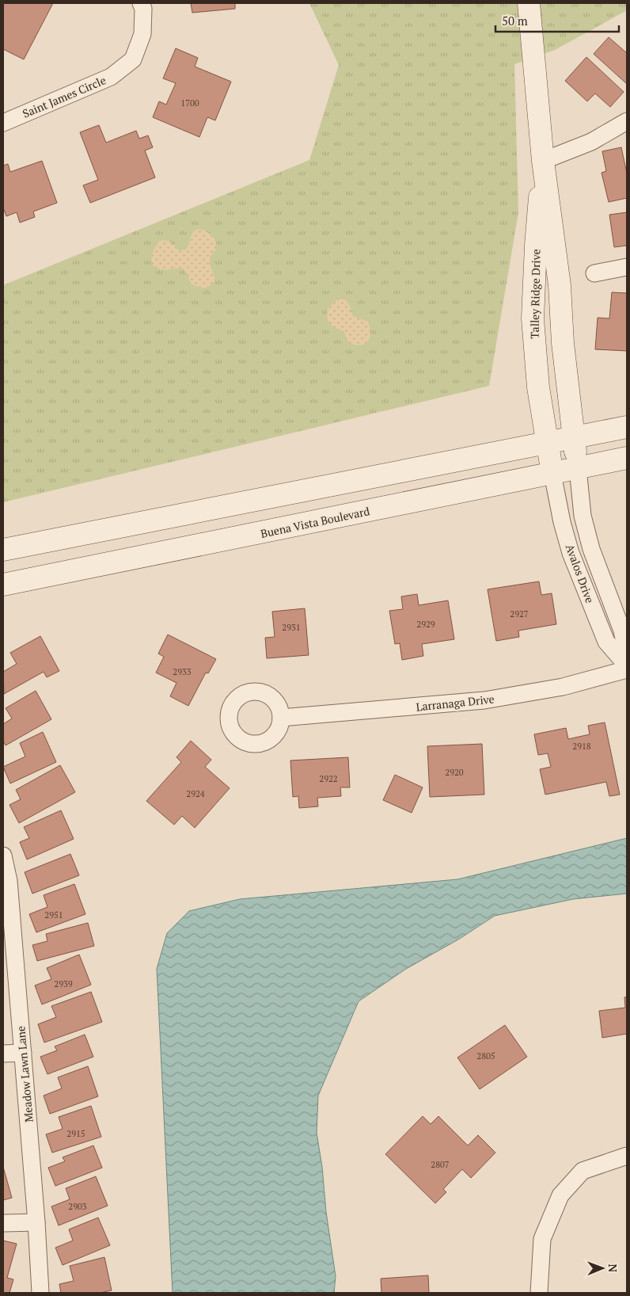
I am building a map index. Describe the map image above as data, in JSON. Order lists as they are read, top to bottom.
{
  "streets": {
    "main road": ["Talley Ridge Drive", "Buena Vista Boulevard"],
    "street": [
      "Saint James Circle",
      "Avalos Drive",
      "Larranaga Drive",
      "Meadow Lawn Lane"
    ]
  },
  "crossings": [
    ["Talley Ridge Drive", "Buena Vista Boulevard"],
    ["Talley Ridge Drive", "Avalos Drive"],
    ["Buena Vista Boulevard", "Avalos Drive"]
  ],
  "house_numbers": [
    "1700",
    "2927",
    "2929",
    "2931",
    "2933",
    "2918",
    "2920",
    "2922",
    "2924",
    "2951",
    "2939",
    "2805",
    "2915",
    "2807",
    "2903"
  ],
  "scale_bar": "50 m",
  "north": "right"
}
